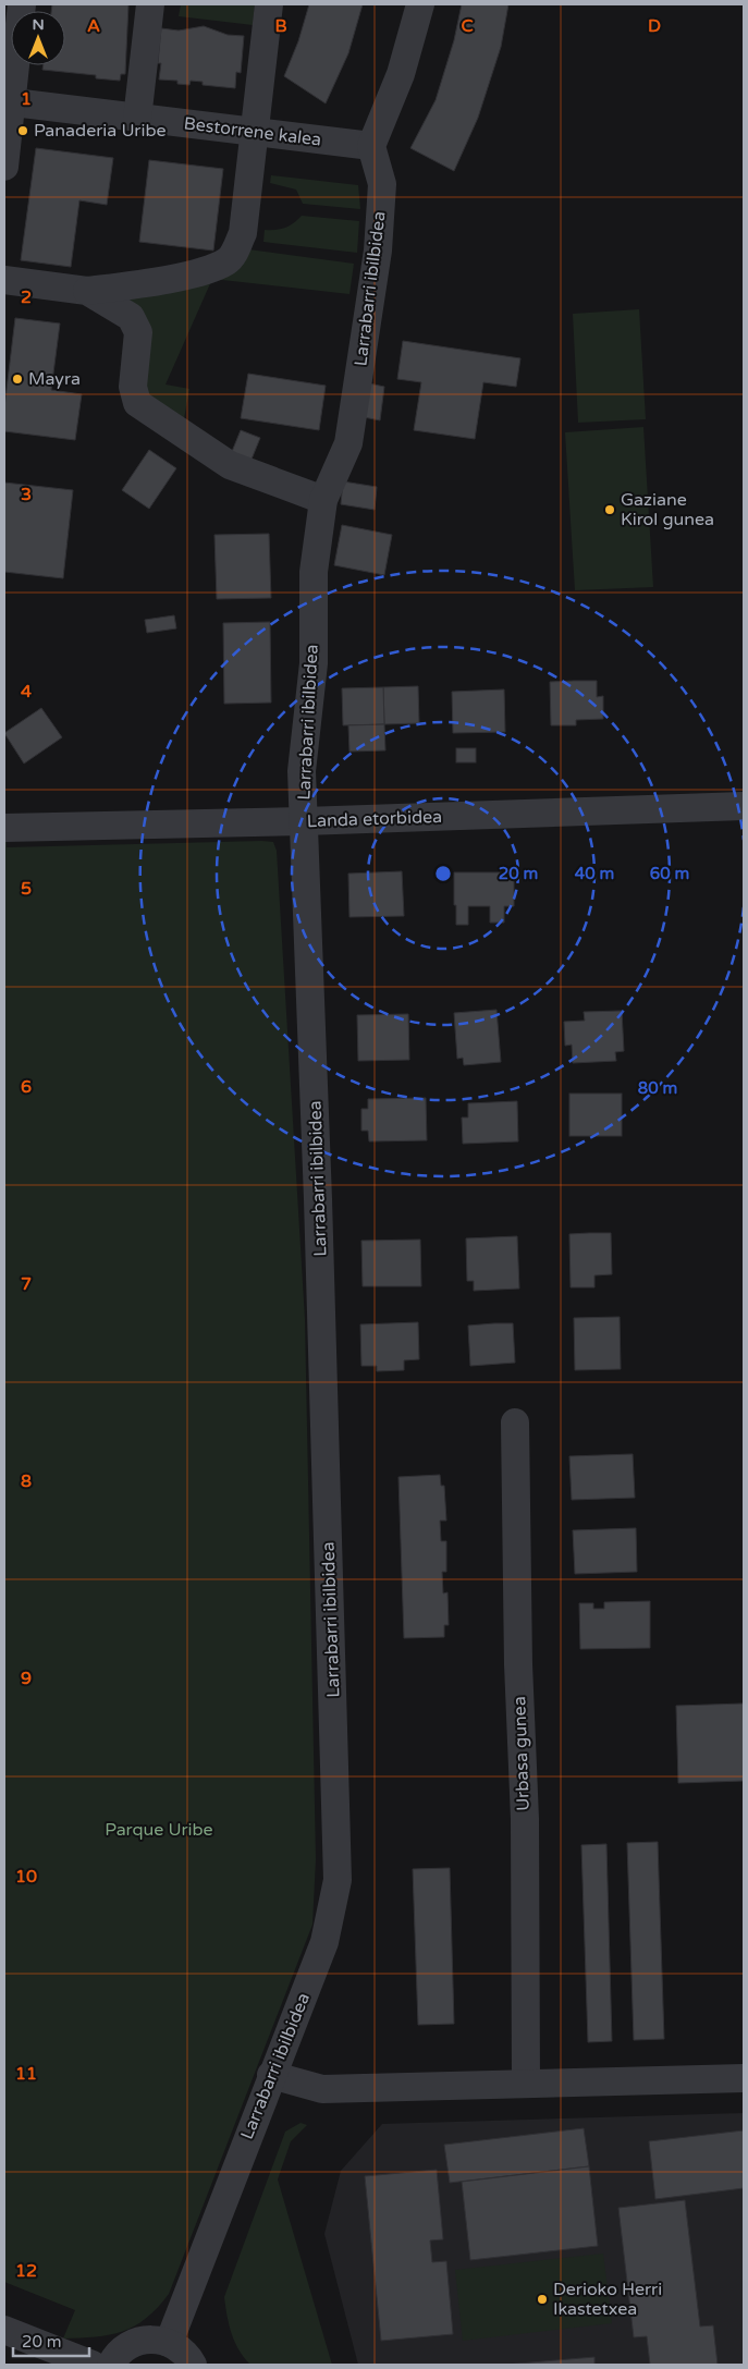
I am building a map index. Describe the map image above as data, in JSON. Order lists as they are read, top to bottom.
{
  "streets": {
    "street": [
      "Bestorrene kalea",
      "Larrabarri ibilbidea",
      "Landa etorbidea",
      "Urbasa gunea"
    ]
  },
  "crossings": [
    ["Bestorrene kalea", "Larrabarri ibilbidea"],
    ["Larrabarri ibilbidea", "Landa etorbidea"]
  ],
  "parks": ["Parque Uribe"],
  "places": [
    "Panaderia Uribe",
    "Mayra",
    "Gaziane Kirol gunea",
    "Derioko Herri Ikastetxea"
  ],
  "scale_bar": "20 m",
  "north": "top",
  "grid": {
    "columns": [
      "A",
      "B",
      "C",
      "D"
    ],
    "rows": [
      "1",
      "2",
      "3",
      "4",
      "5",
      "6",
      "7",
      "8",
      "9",
      "10",
      "11",
      "12"
    ]
  },
  "rings": [
    "20 m",
    "40 m",
    "60 m",
    "80 m"
  ]
}
